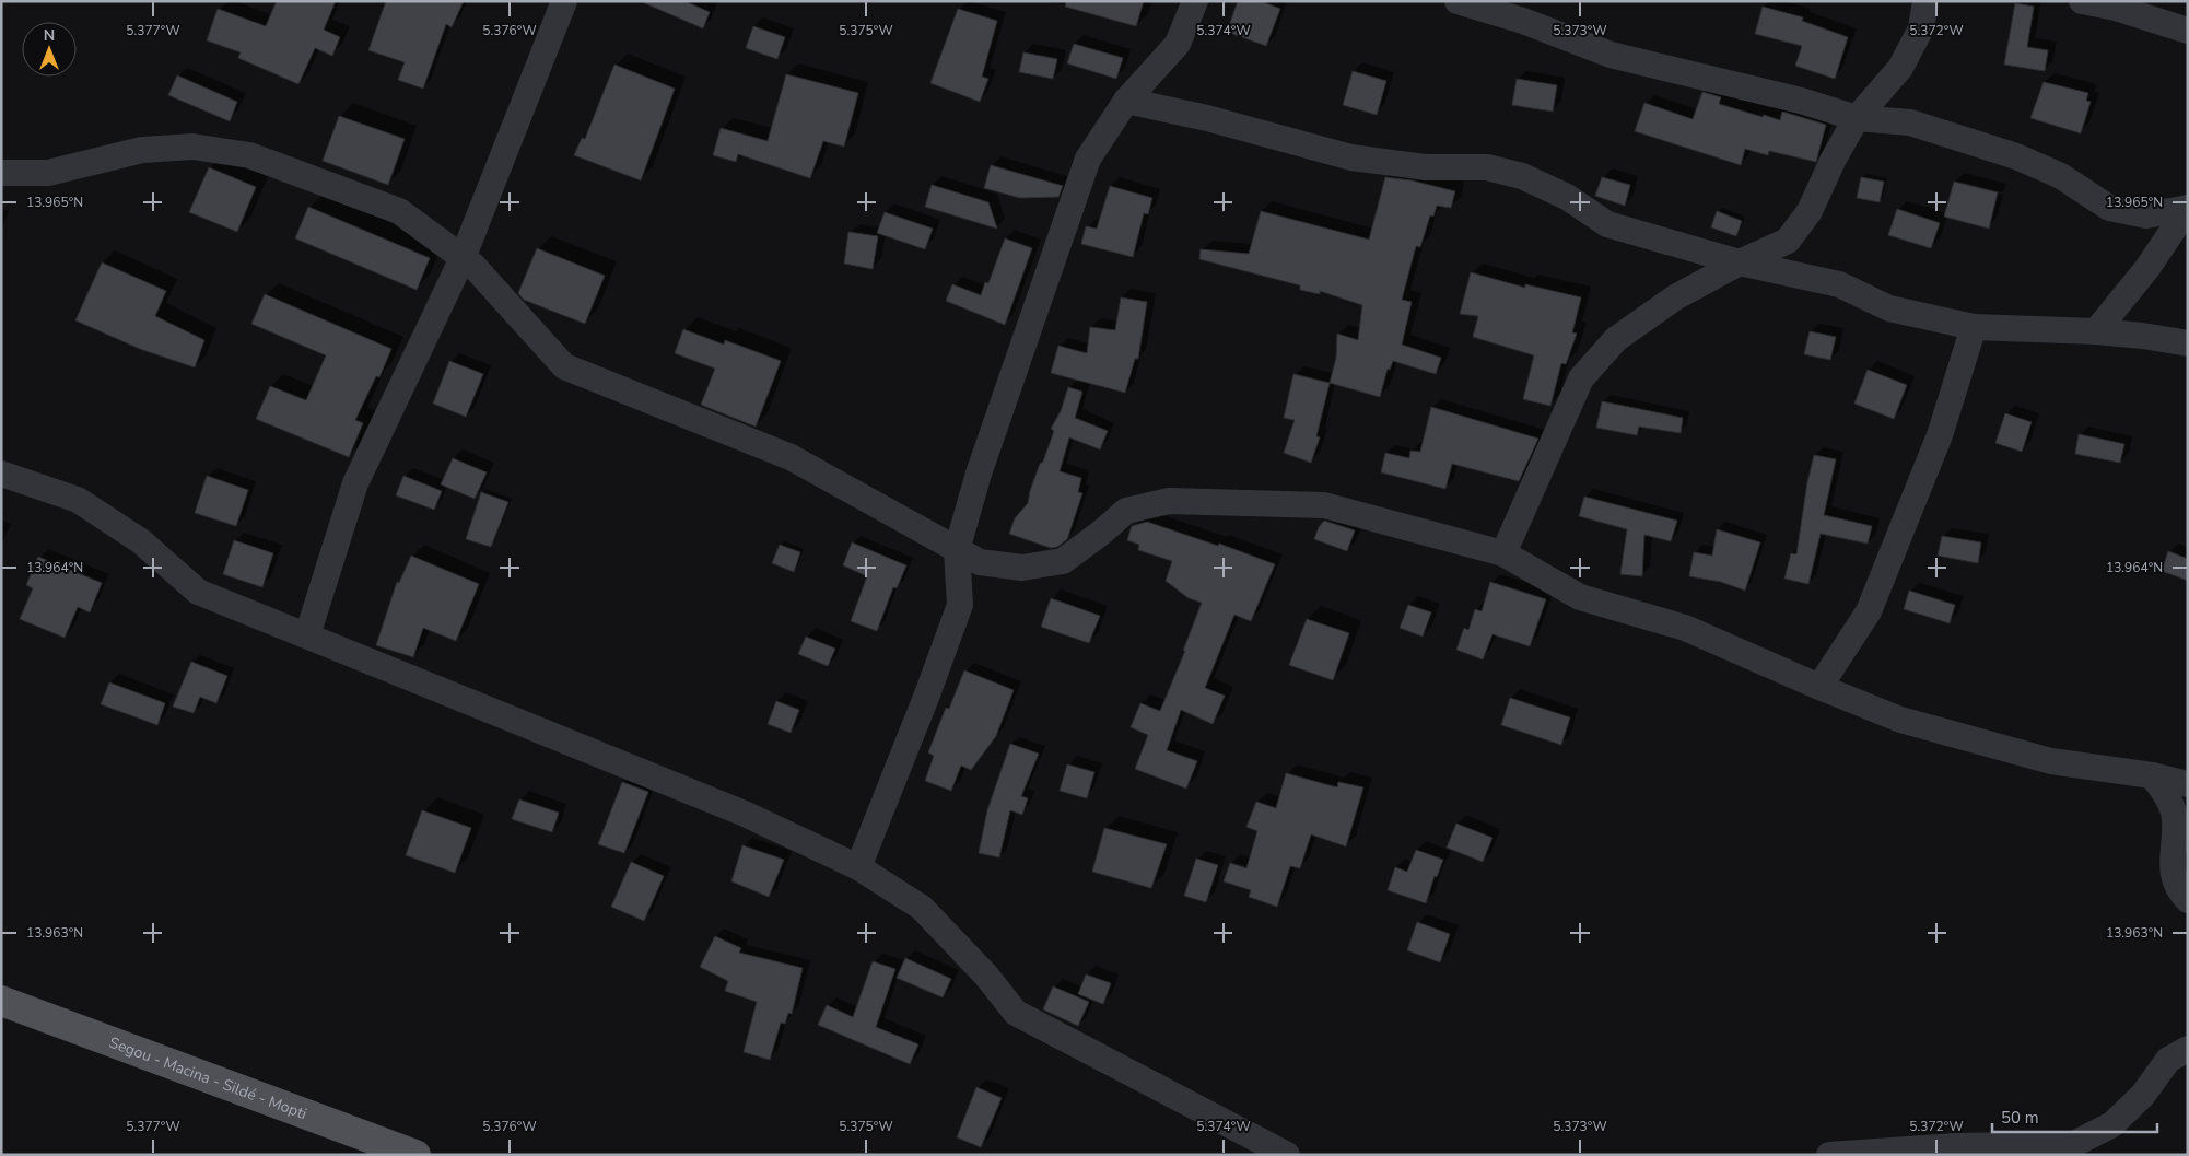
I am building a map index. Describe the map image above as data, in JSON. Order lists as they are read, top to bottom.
{
  "streets": {
    "main road": ["Segou - Macina - Sildé - Mopti"]
  },
  "scale_bar": "50 m",
  "north": "top",
  "coordinates": [
    "5.377°W",
    "5.376°W",
    "5.375°W",
    "5.374°W",
    "5.373°W",
    "5.372°W",
    "13.965°N",
    "13.964°N",
    "13.963°N"
  ]
}
